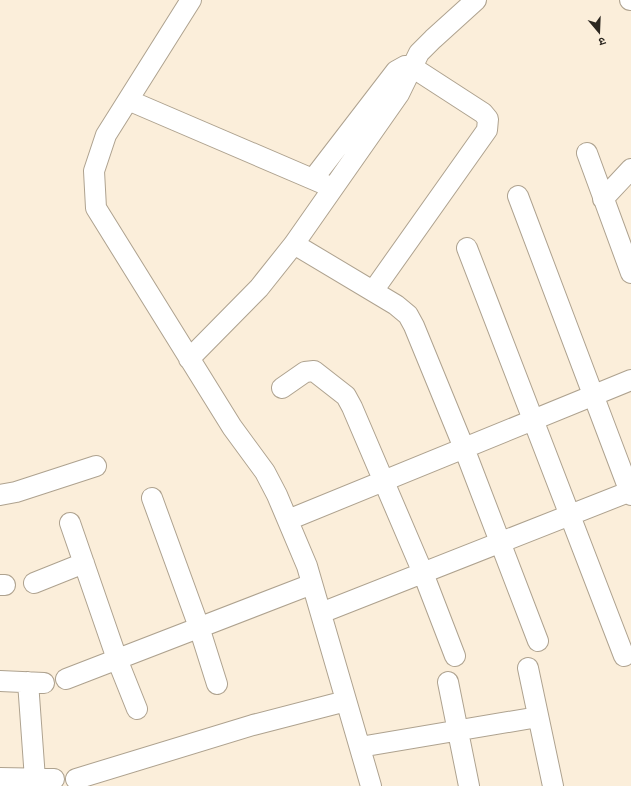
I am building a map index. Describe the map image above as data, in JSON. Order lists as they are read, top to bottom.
{
  "north": "bottom"
}
